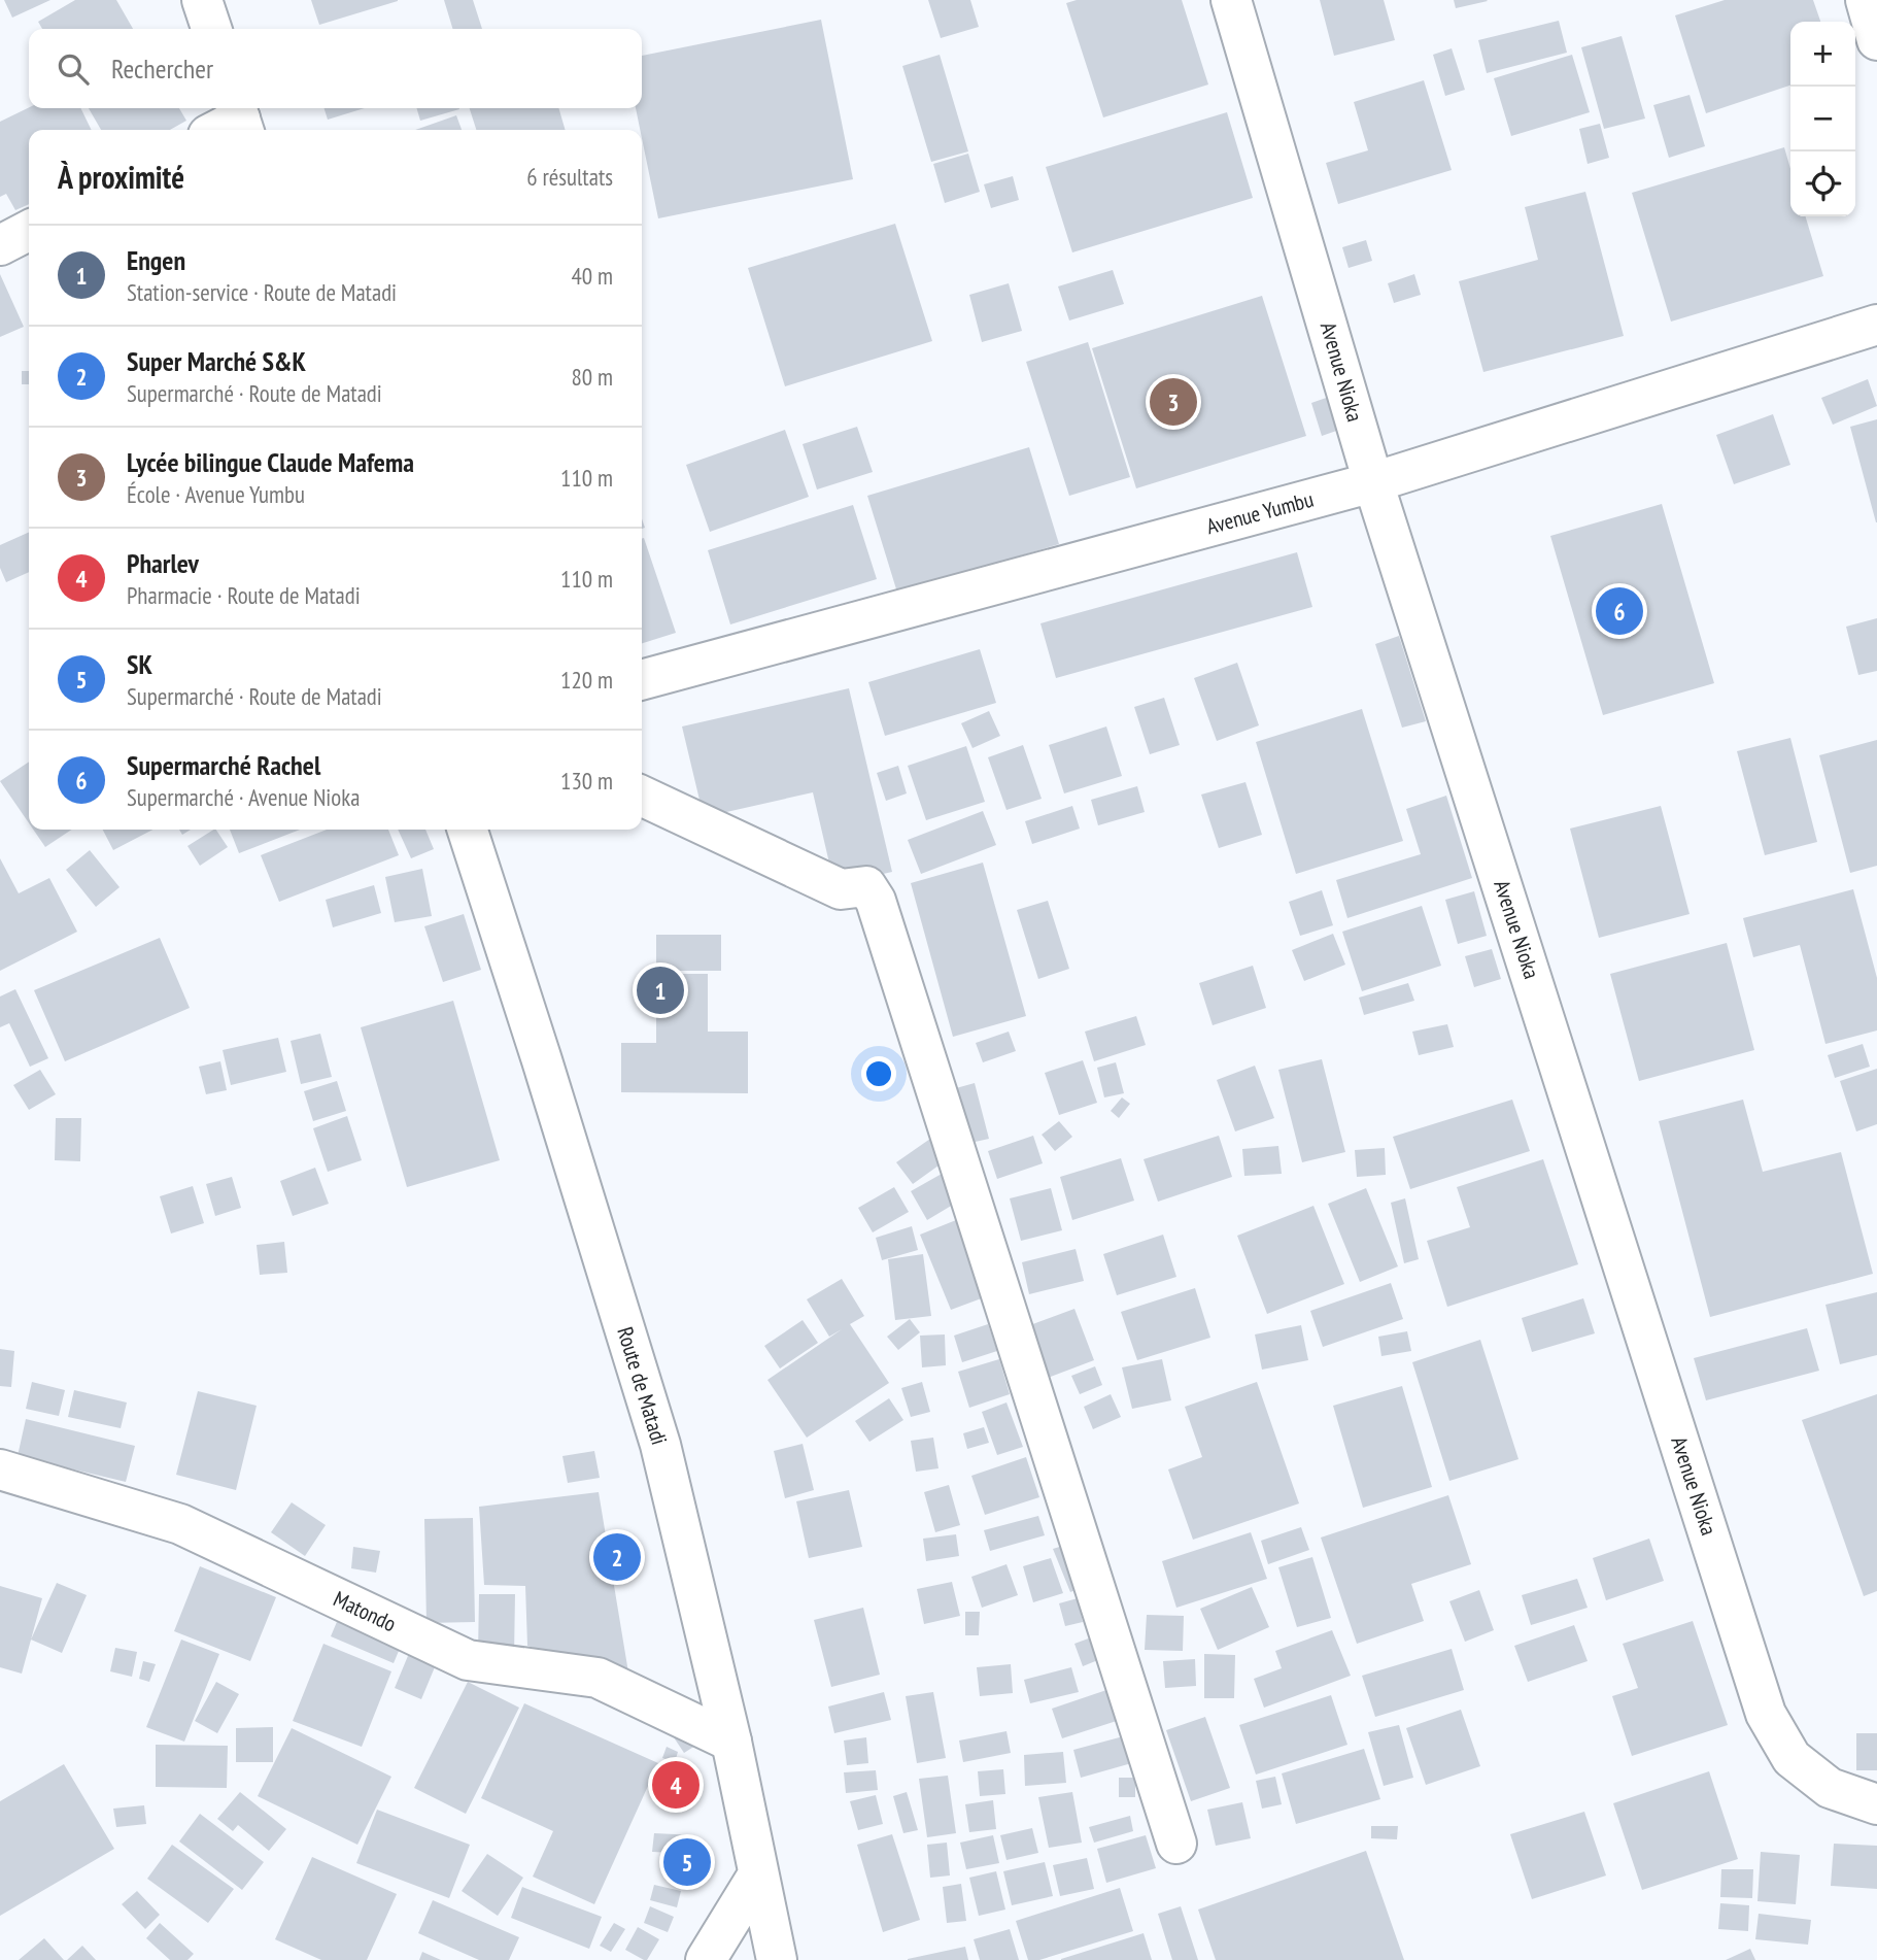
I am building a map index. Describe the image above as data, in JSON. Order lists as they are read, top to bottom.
{
  "streets": {
    "main road": [
      "Avenue Nioka",
      "Avenue Yumbu",
      "Route de Matadi",
      "Matondo"
    ]
  },
  "crossings": [
    ["Avenue Nioka", "Avenue Yumbu"],
    ["Route de Matadi", "Matondo"]
  ],
  "page": {
    "map_buttons": ["+", "−"],
    "search": "Rechercher",
    "heading": ["À proximité", "6 résultats"],
    "list": [
      {
        "mark": "1",
        "name": "Engen",
        "note": "Station-service · Route de Matadi",
        "value": "40 m"
      },
      {
        "mark": "2",
        "name": "Super Marché S&K",
        "note": "Supermarché · Route de Matadi",
        "value": "80 m"
      },
      {
        "mark": "3",
        "name": "Lycée bilingue Claude Mafema",
        "note": "École · Avenue Yumbu",
        "value": "110 m"
      },
      {
        "mark": "4",
        "name": "Pharlev",
        "note": "Pharmacie · Route de Matadi",
        "value": "110 m"
      },
      {
        "mark": "5",
        "name": "SK",
        "note": "Supermarché · Route de Matadi",
        "value": "120 m"
      },
      {
        "mark": "6",
        "name": "Supermarché Rachel",
        "note": "Supermarché · Avenue Nioka",
        "value": "130 m"
      }
    ],
    "pins": [
      "3",
      "6",
      "1",
      "2",
      "4",
      "5"
    ]
  }
}
